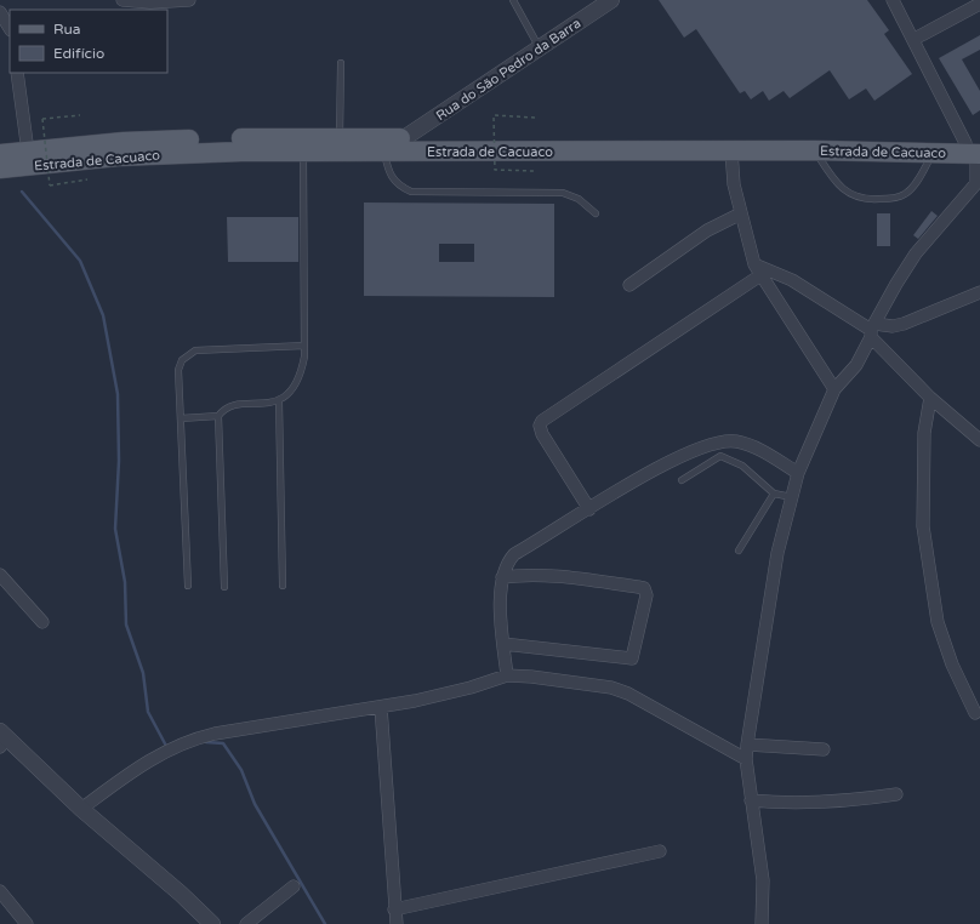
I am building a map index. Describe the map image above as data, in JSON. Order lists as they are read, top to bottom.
{
  "streets": {
    "main road": ["Estrada de Cacuaco"],
    "street": ["Rua do São Pedro da Barra"]
  },
  "crossings": [
    ["Rua do São Pedro da Barra", "Estrada de Cacuaco"]
  ],
  "legend": ["Rua", "Edifício"]
}
